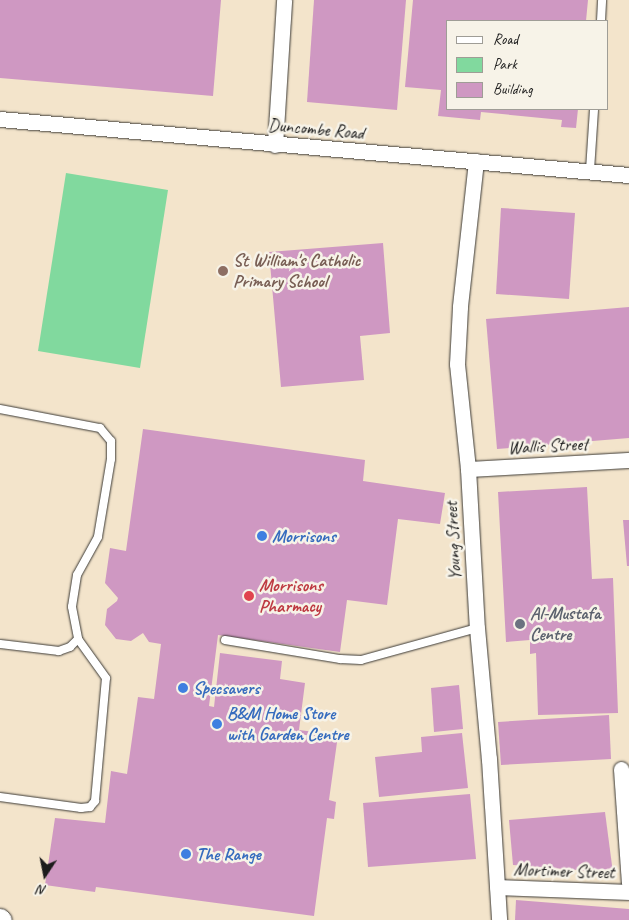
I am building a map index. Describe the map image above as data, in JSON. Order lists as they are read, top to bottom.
{
  "streets": {
    "street": [
      "Duncombe Road",
      "Wallis Street",
      "Young Street",
      "Mortimer Street"
    ]
  },
  "crossings": [
    ["Duncombe Road", "Young Street"],
    ["Wallis Street", "Young Street"],
    ["Young Street", "Mortimer Street"]
  ],
  "places": [
    "St William's Catholic Primary School",
    "Morrisons",
    "Morrisons Pharmacy",
    "Al-Mustafa Centre",
    "Specsavers",
    "B&M Home Store with Garden Centre",
    "The Range"
  ],
  "legend": ["Road", "Park", "Building"],
  "north": "bottom"
}
